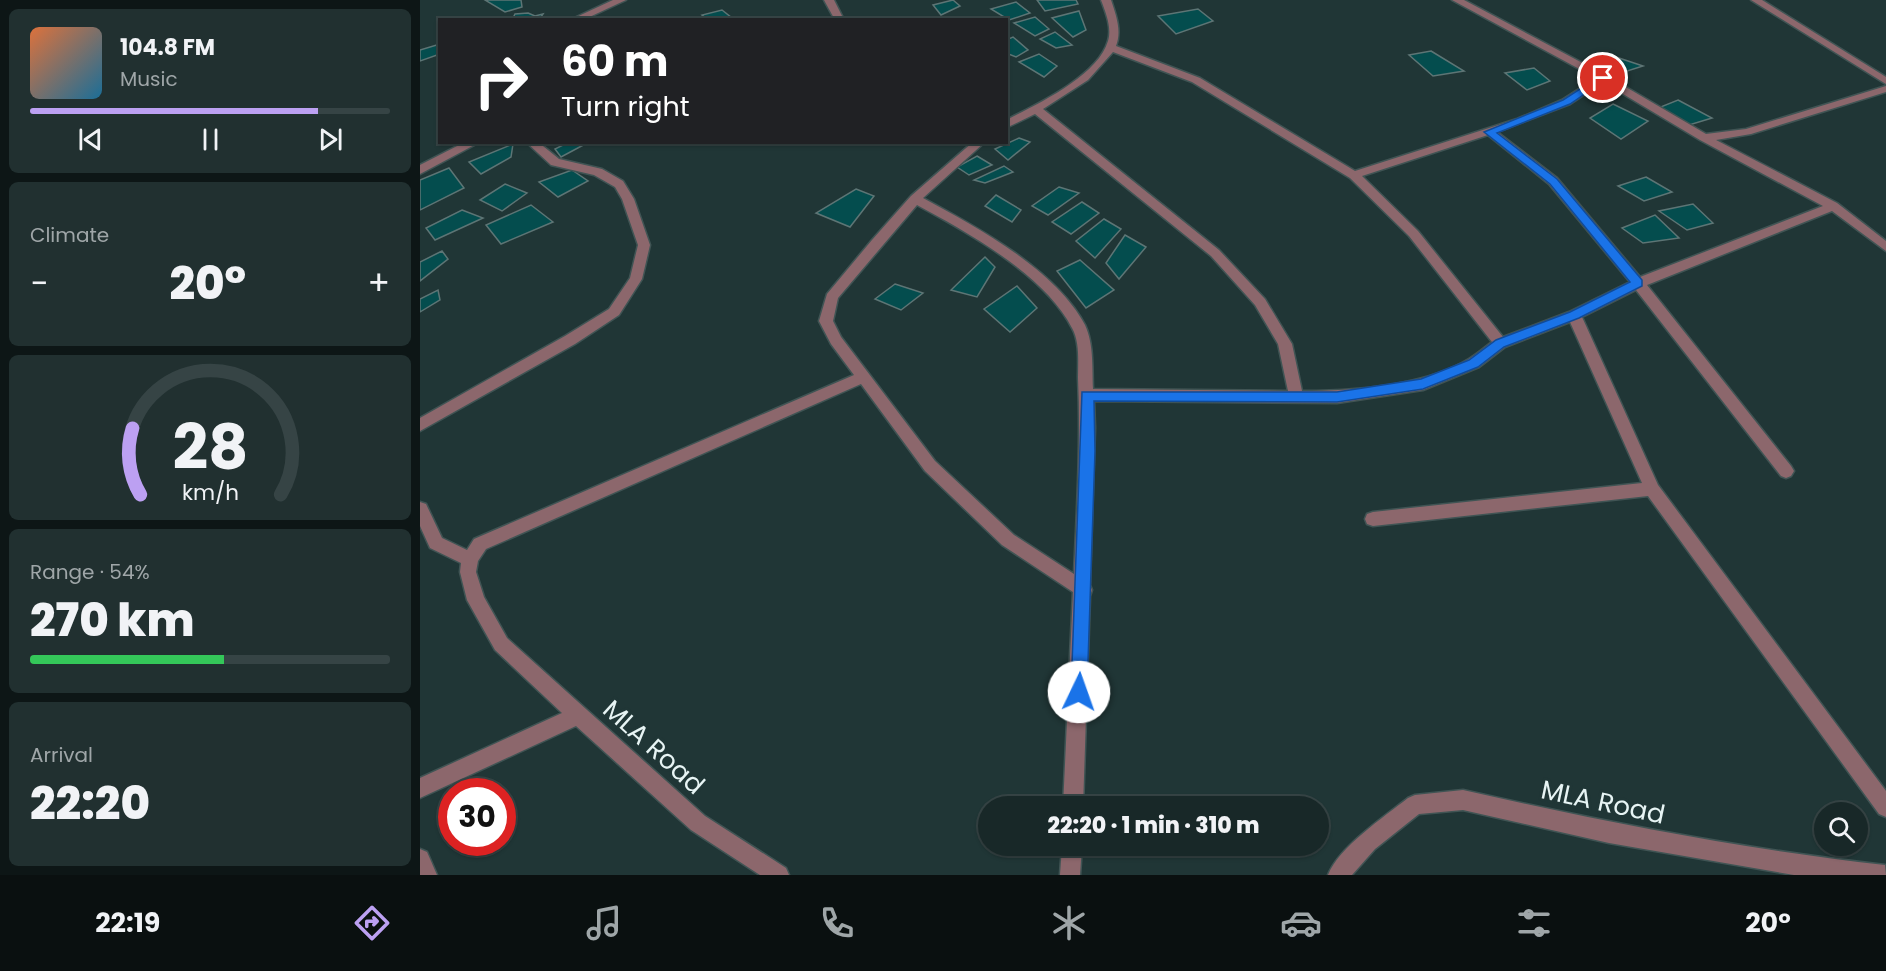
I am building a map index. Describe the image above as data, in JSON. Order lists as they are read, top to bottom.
{
  "streets": {
    "street": ["MLA Road"]
  },
  "page": {
    "turn": ["60 m", "Turn right"],
    "song": ["104.8 FM", "Music"],
    "tile": [
      "Climate",
      ["Range · 54%", "270 km"],
      ["Arrival", "22:20"]
    ],
    "heat": ["−", "20°", "+"],
    "limit": "30",
    "trip": "22:20 · 1 min · 310 m",
    "tabs": ["22:19", "20°"],
    "gauge": ["28", "km/h"]
  }
}
